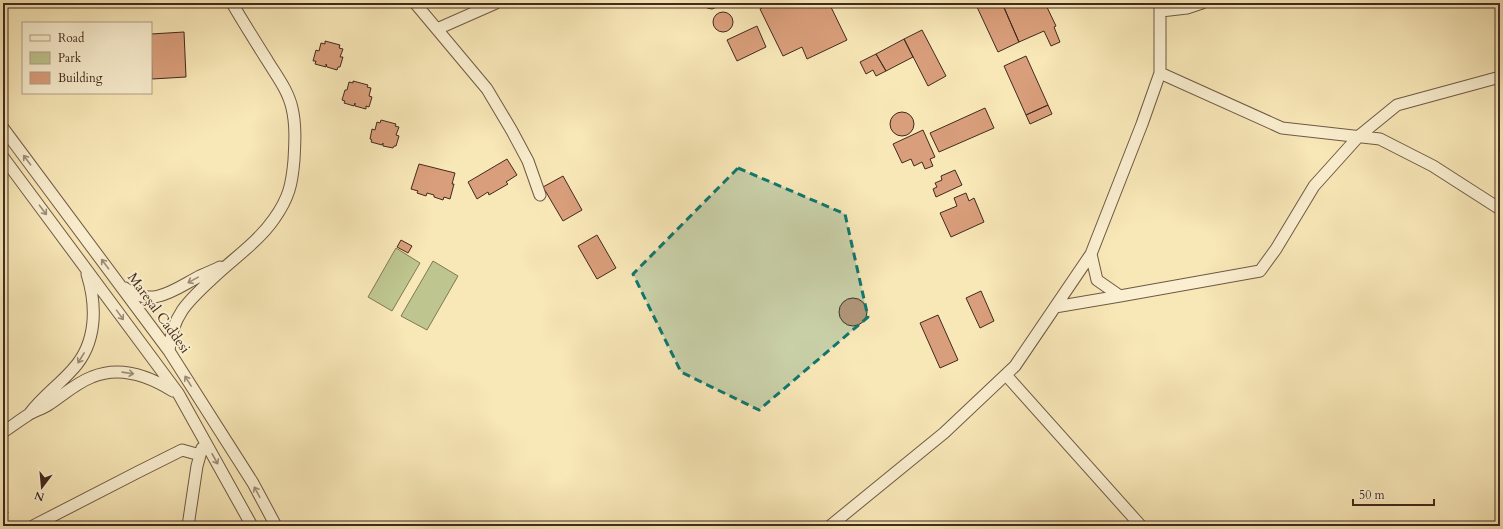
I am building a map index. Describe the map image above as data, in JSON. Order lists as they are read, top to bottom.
{
  "streets": {
    "street": ["Mareşal Caddesi"]
  },
  "legend": ["Road", "Park", "Building"],
  "scale_bar": "50 m",
  "north": "bottom"
}
